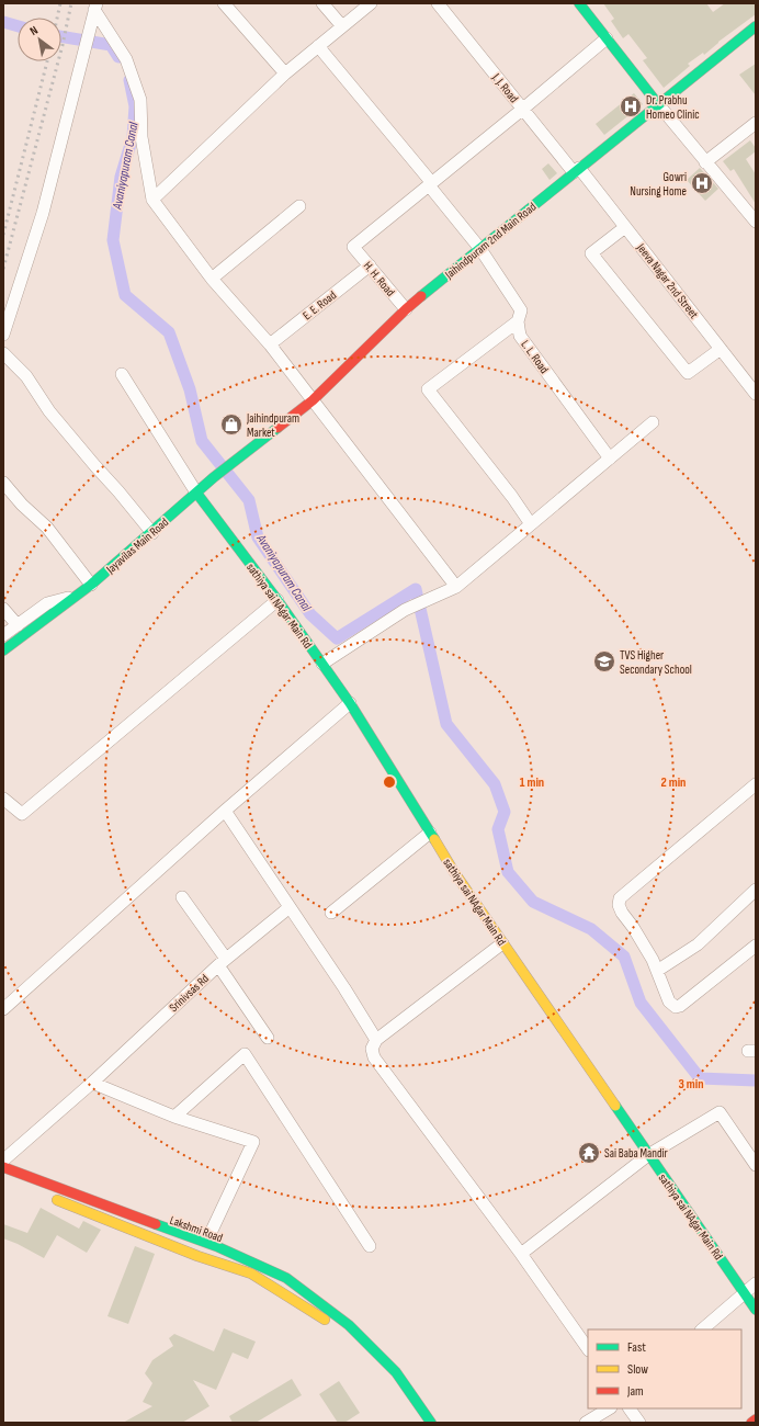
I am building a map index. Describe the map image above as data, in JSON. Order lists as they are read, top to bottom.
{
  "streets": {
    "street": [
      "J. J. Road",
      "Jaihindpuram 2nd Main Road",
      "H. H. Road",
      "Jeeva Nagar 2nd Street",
      "E. E. Road",
      "L. L. Road",
      "Jayavilas Main Road",
      "sathiya sai NAgar Main Rd",
      "Srinivsas Rd",
      "Lakshmi Road"
    ]
  },
  "crossings": [
    ["J. J. Road", "Jaihindpuram 2nd Main Road"],
    ["J. J. Road", "Jeeva Nagar 2nd Street"],
    ["Jaihindpuram 2nd Main Road", "H. H. Road"],
    ["Jaihindpuram 2nd Main Road", "Jeeva Nagar 2nd Street"],
    ["Jaihindpuram 2nd Main Road", "L. L. Road"],
    ["Jaihindpuram 2nd Main Road", "Jayavilas Main Road"],
    ["H. H. Road", "E. E. Road"],
    ["Jayavilas Main Road", "sathiya sai NAgar Main Rd"],
    ["Srinivsas Rd", "Lakshmi Road"]
  ],
  "water": ["Avaniyapuram Canal"],
  "places": {
    "hospital": ["Dr. Prabhu Homeo Clinic", "Gowri Nursing Home"],
    "shop": ["Jaihindpuram Market"],
    "school or university": ["TVS Higher Secondary School"],
    "temple": ["Sai Baba Mandir"]
  },
  "legend": ["Fast", "Slow", "Jam"],
  "north": "top left",
  "rings": ["1 min", "2 min", "3 min"]
}
